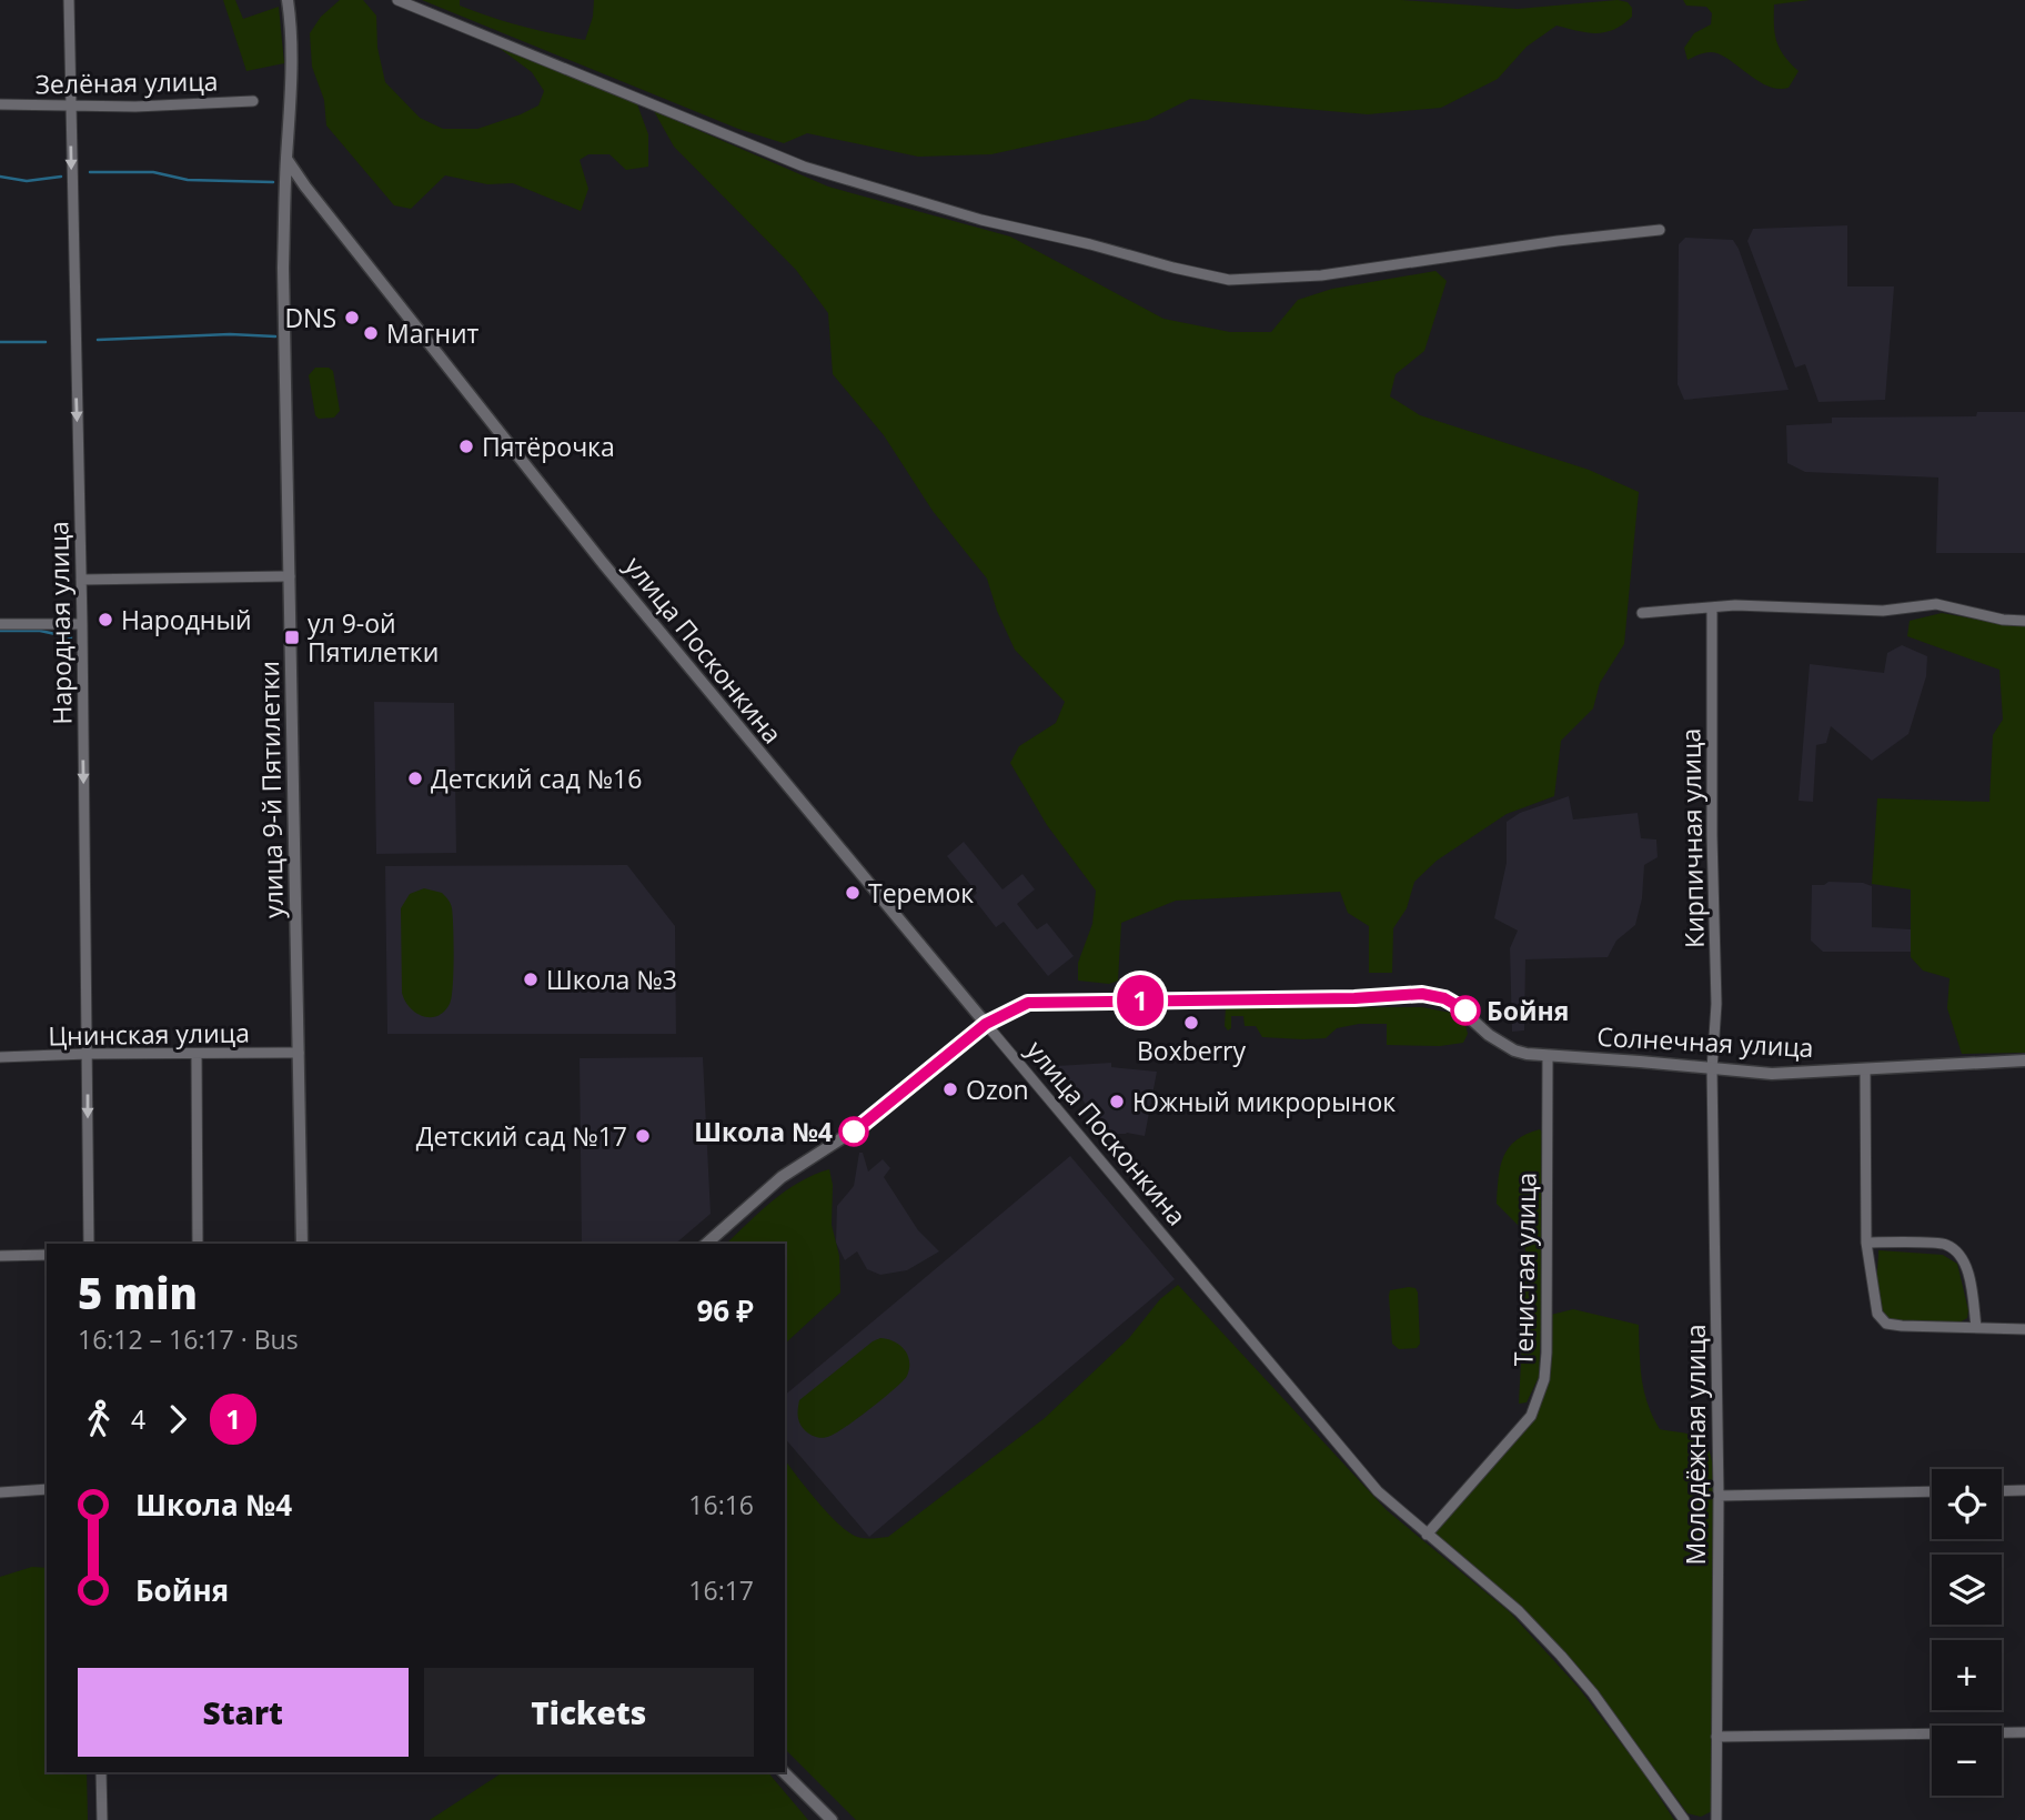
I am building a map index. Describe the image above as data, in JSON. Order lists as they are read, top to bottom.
{
  "streets": {
    "street": [
      "Зелёная улица",
      "Народная улица",
      "улица Посконкина",
      "улица 9-й Пятилетки",
      "Кирпичная улица",
      "Цнинская улица",
      "Солнечная улица",
      "Тенистая улица",
      "Молодёжная улица"
    ]
  },
  "crossings": [
    ["Зелёная улица", "Народная улица"],
    ["Народная улица", "Цнинская улица"],
    ["улица Посконкина", "улица 9-й Пятилетки"],
    ["улица Посконкина", "Солнечная улица"],
    ["улица Посконкина", "Тенистая улица"],
    ["улица 9-й Пятилетки", "Цнинская улица"],
    ["Кирпичная улица", "Солнечная улица"],
    ["Кирпичная улица", "Молодёжная улица"],
    ["Солнечная улица", "Тенистая улица"],
    ["Солнечная улица", "Молодёжная улица"]
  ],
  "one_way": ["Народная улица"],
  "places": {
    "other": [
      "DNS",
      "Магнит",
      "Пятёрочка",
      "Народный",
      "Детский сад №16",
      "Теремок",
      "Школа №3",
      "Бойня",
      "Boxberry",
      "Ozon",
      "Южный микрорынок",
      "Школа №4",
      "Детский сад №17"
    ],
    "transit": ["ул 9-ой Пятилетки"]
  },
  "lines": ["bus line 1"],
  "page": {
    "on_map": "1",
    "heading": ["5 min", "16:12 – 16:17 · Bus", "96 ₽"],
    "legs": ["4", "1"],
    "list": [
      {
        "name": "Школа №4",
        "value": "16:16"
      },
      {
        "name": "Бойня",
        "value": "16:17"
      }
    ],
    "map_buttons": ["+", "−"],
    "buttons": ["Start", "Tickets"]
  }
}
